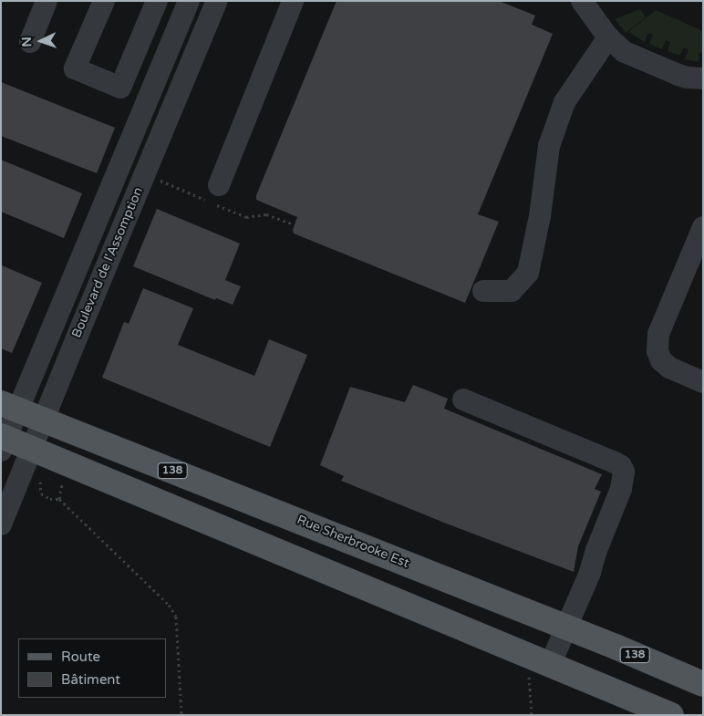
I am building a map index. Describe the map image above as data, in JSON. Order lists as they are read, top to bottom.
{
  "streets": {
    "main road": ["138", "Rue Sherbrooke Est"],
    "street": ["Boulevard de l'Assomption"]
  },
  "crossings": [
    ["Boulevard de l'Assomption", "Rue Sherbrooke Est"]
  ],
  "legend": ["Route", "Bâtiment"],
  "north": "left"
}
